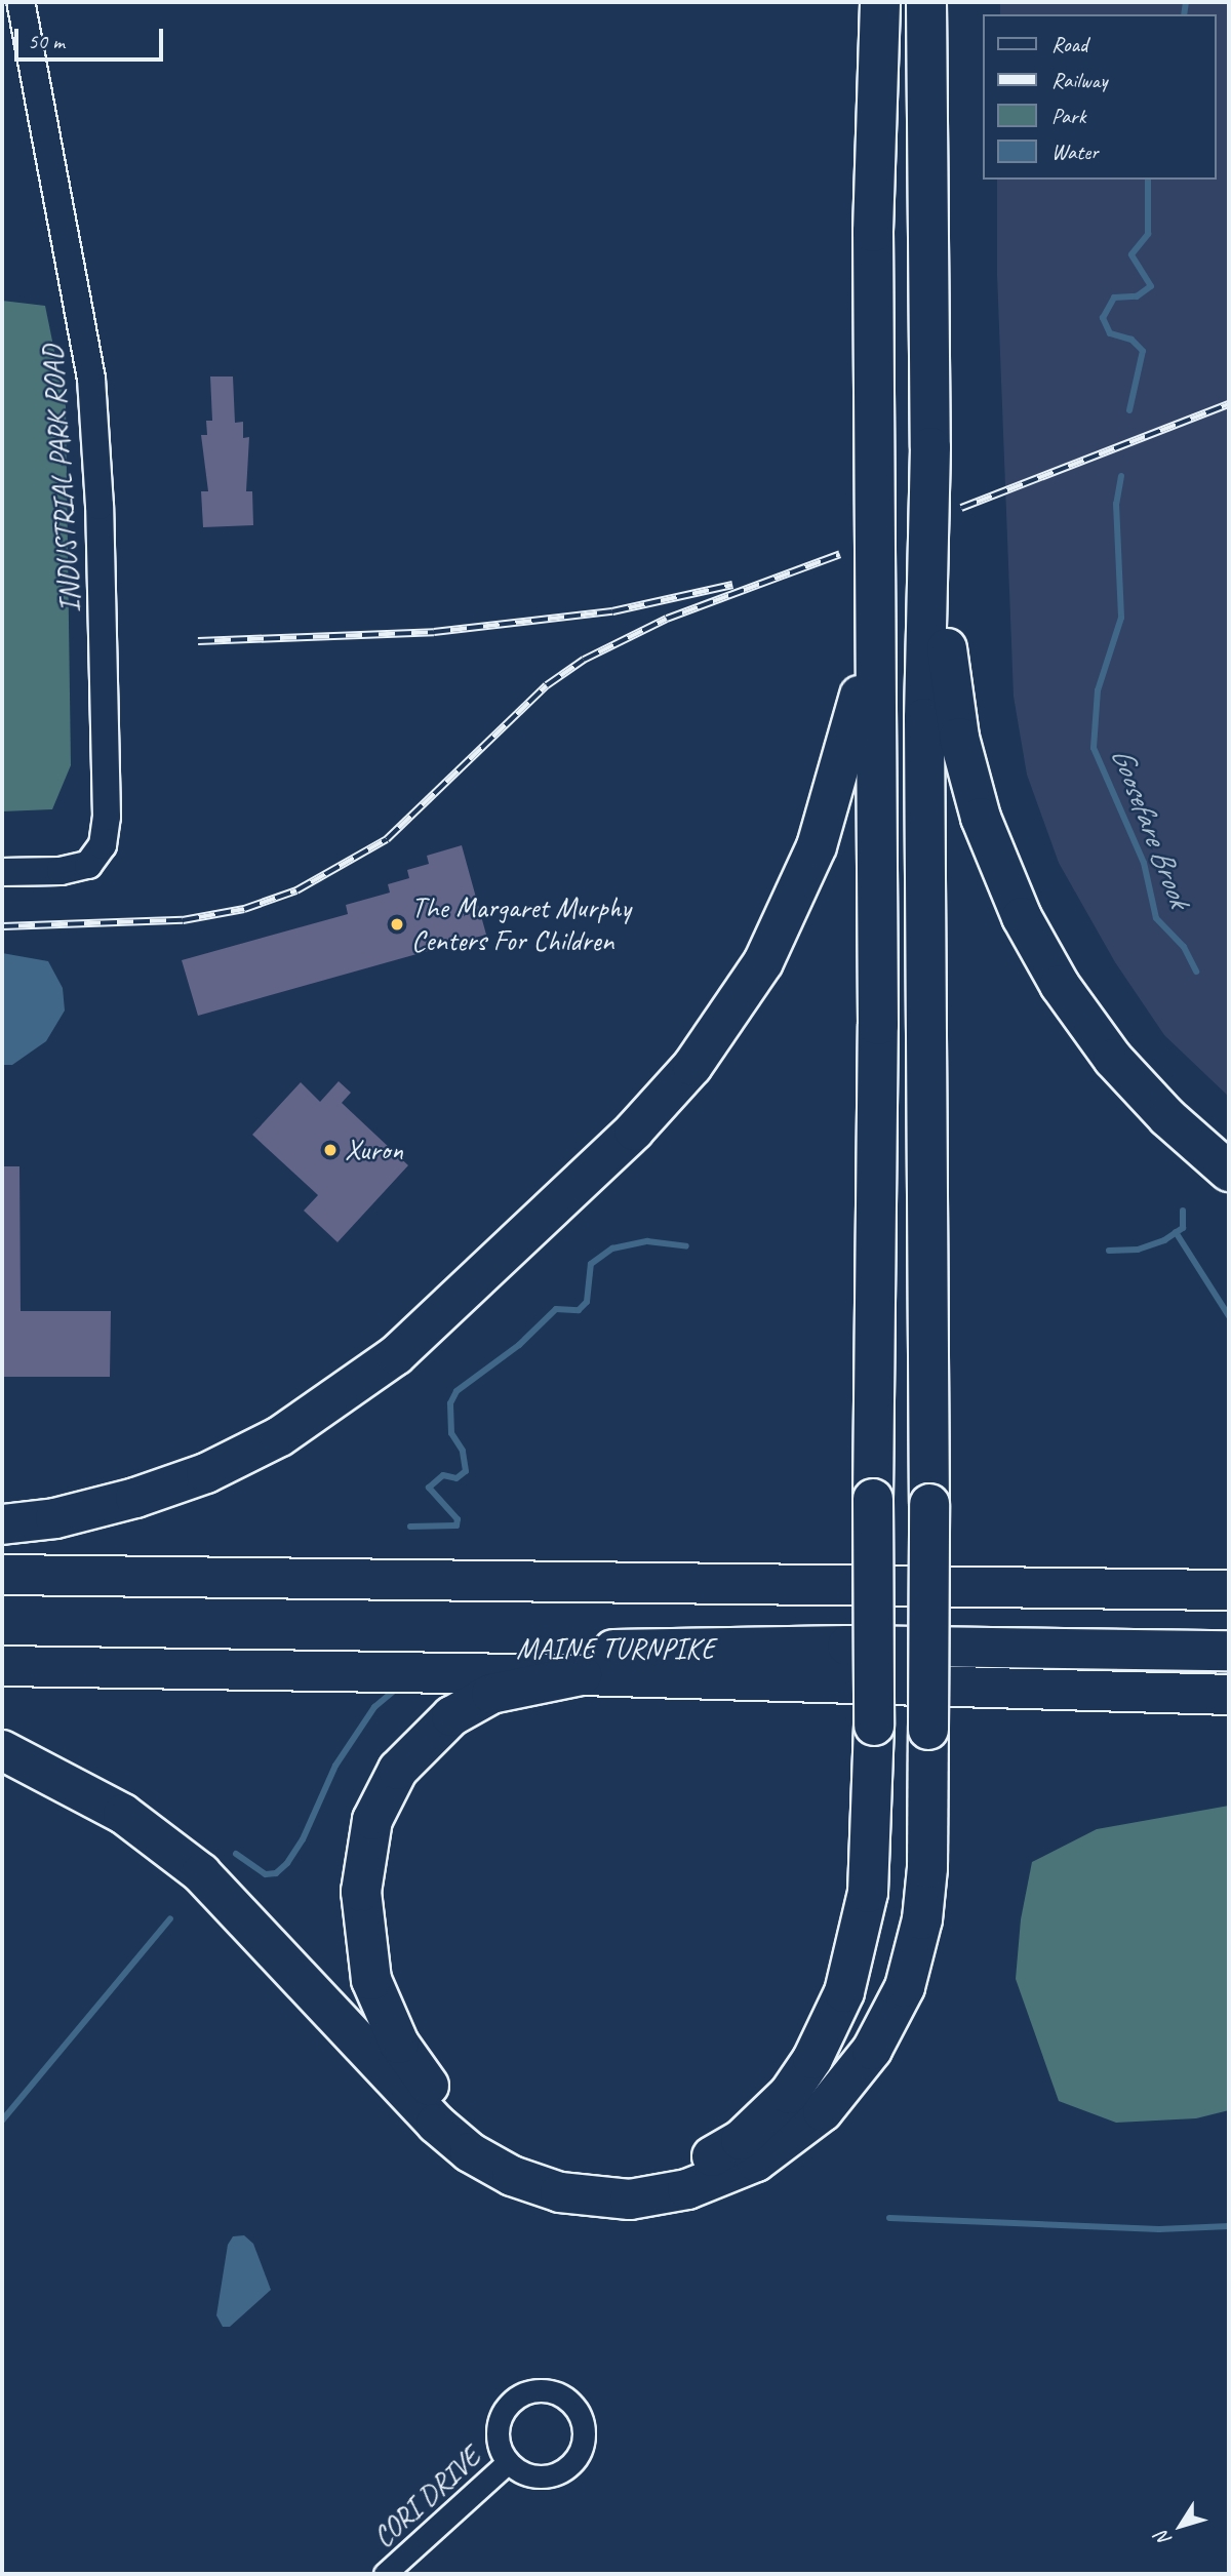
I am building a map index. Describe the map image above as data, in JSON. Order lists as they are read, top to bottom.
{
  "streets": {
    "highway": ["MAINE TURNPIKE"],
    "street": ["INDUSTRIAL PARK ROAD", "CORI DRIVE"]
  },
  "water": ["Goosefare Brook"],
  "places": ["The Margaret Murphy Centers For Children", "Xuron"],
  "legend": [
    "Road",
    "Railway",
    "Park",
    "Water"
  ],
  "scale_bar": "50 m",
  "north": "bottom left"
}
